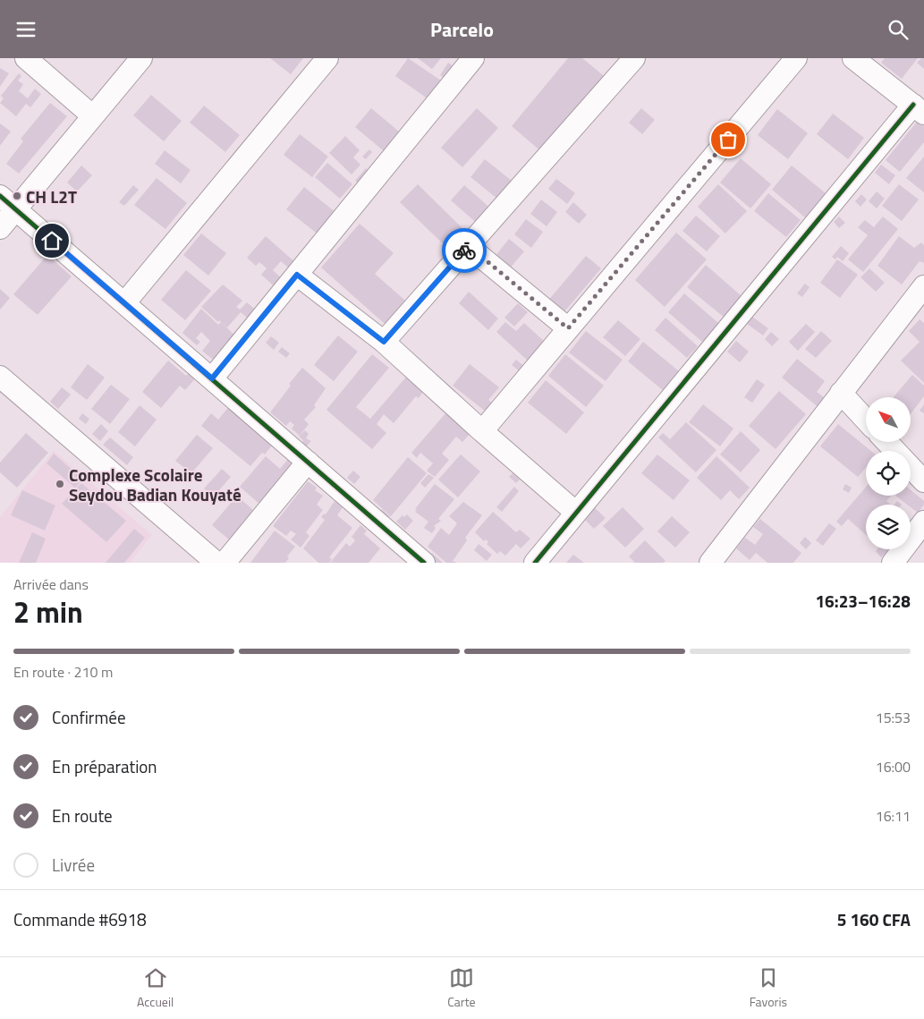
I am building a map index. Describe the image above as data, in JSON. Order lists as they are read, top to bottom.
{
  "places": ["CH L2T", "Complexe Scolaire Seydou Badian Kouyaté"],
  "north": "top left",
  "page": {
    "header": "Parcelo",
    "heading": ["2 min", "Arrivée dans", "16:23–16:28"],
    "panel": ["Commande #6918", "5 160 CFA"],
    "bar": "En route · 210 m",
    "list": [
      ["Confirmée", "15:53"],
      ["En préparation", "16:00"],
      ["En route", "16:11"],
      "Livrée"
    ],
    "tabs": ["Accueil", "Carte", "Favoris"]
  }
}
